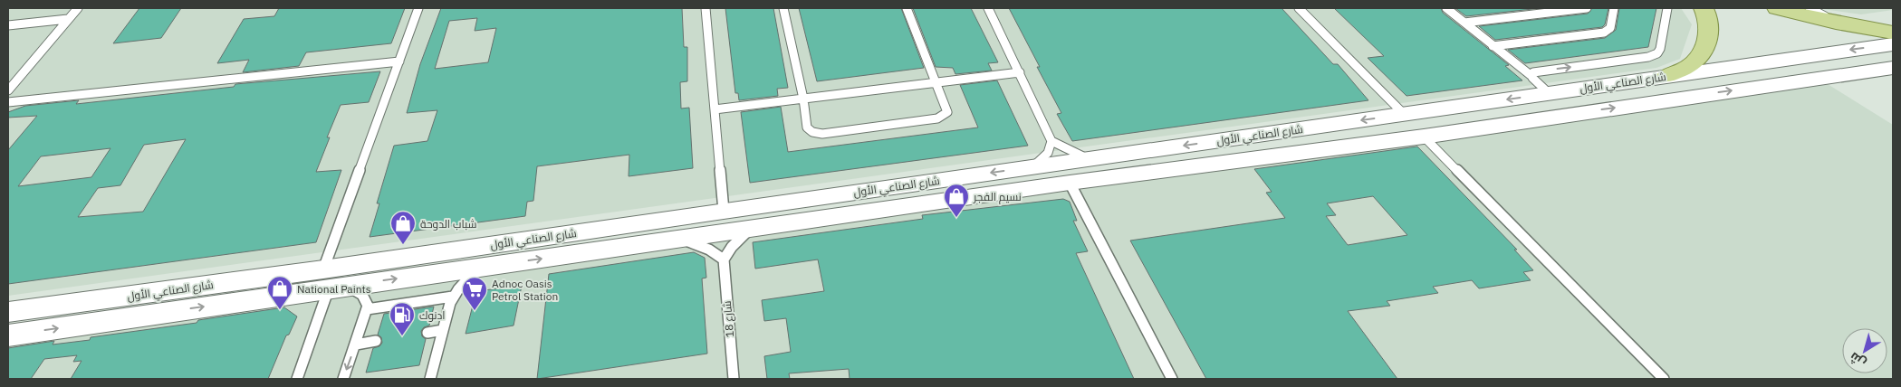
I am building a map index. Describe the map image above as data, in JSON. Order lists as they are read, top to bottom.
{
  "streets": {
    "main road": ["شارع الصناعي الأول"],
    "lane": ["شارع 18"]
  },
  "places": {
    "shop": ["نسيم الفجر", "شباب الدوحة", "National Paints"],
    "supermarket": ["Adnoc Oasis Petrol Station"],
    "fuel station": ["ادنوك"]
  },
  "north": "bottom left"
}
